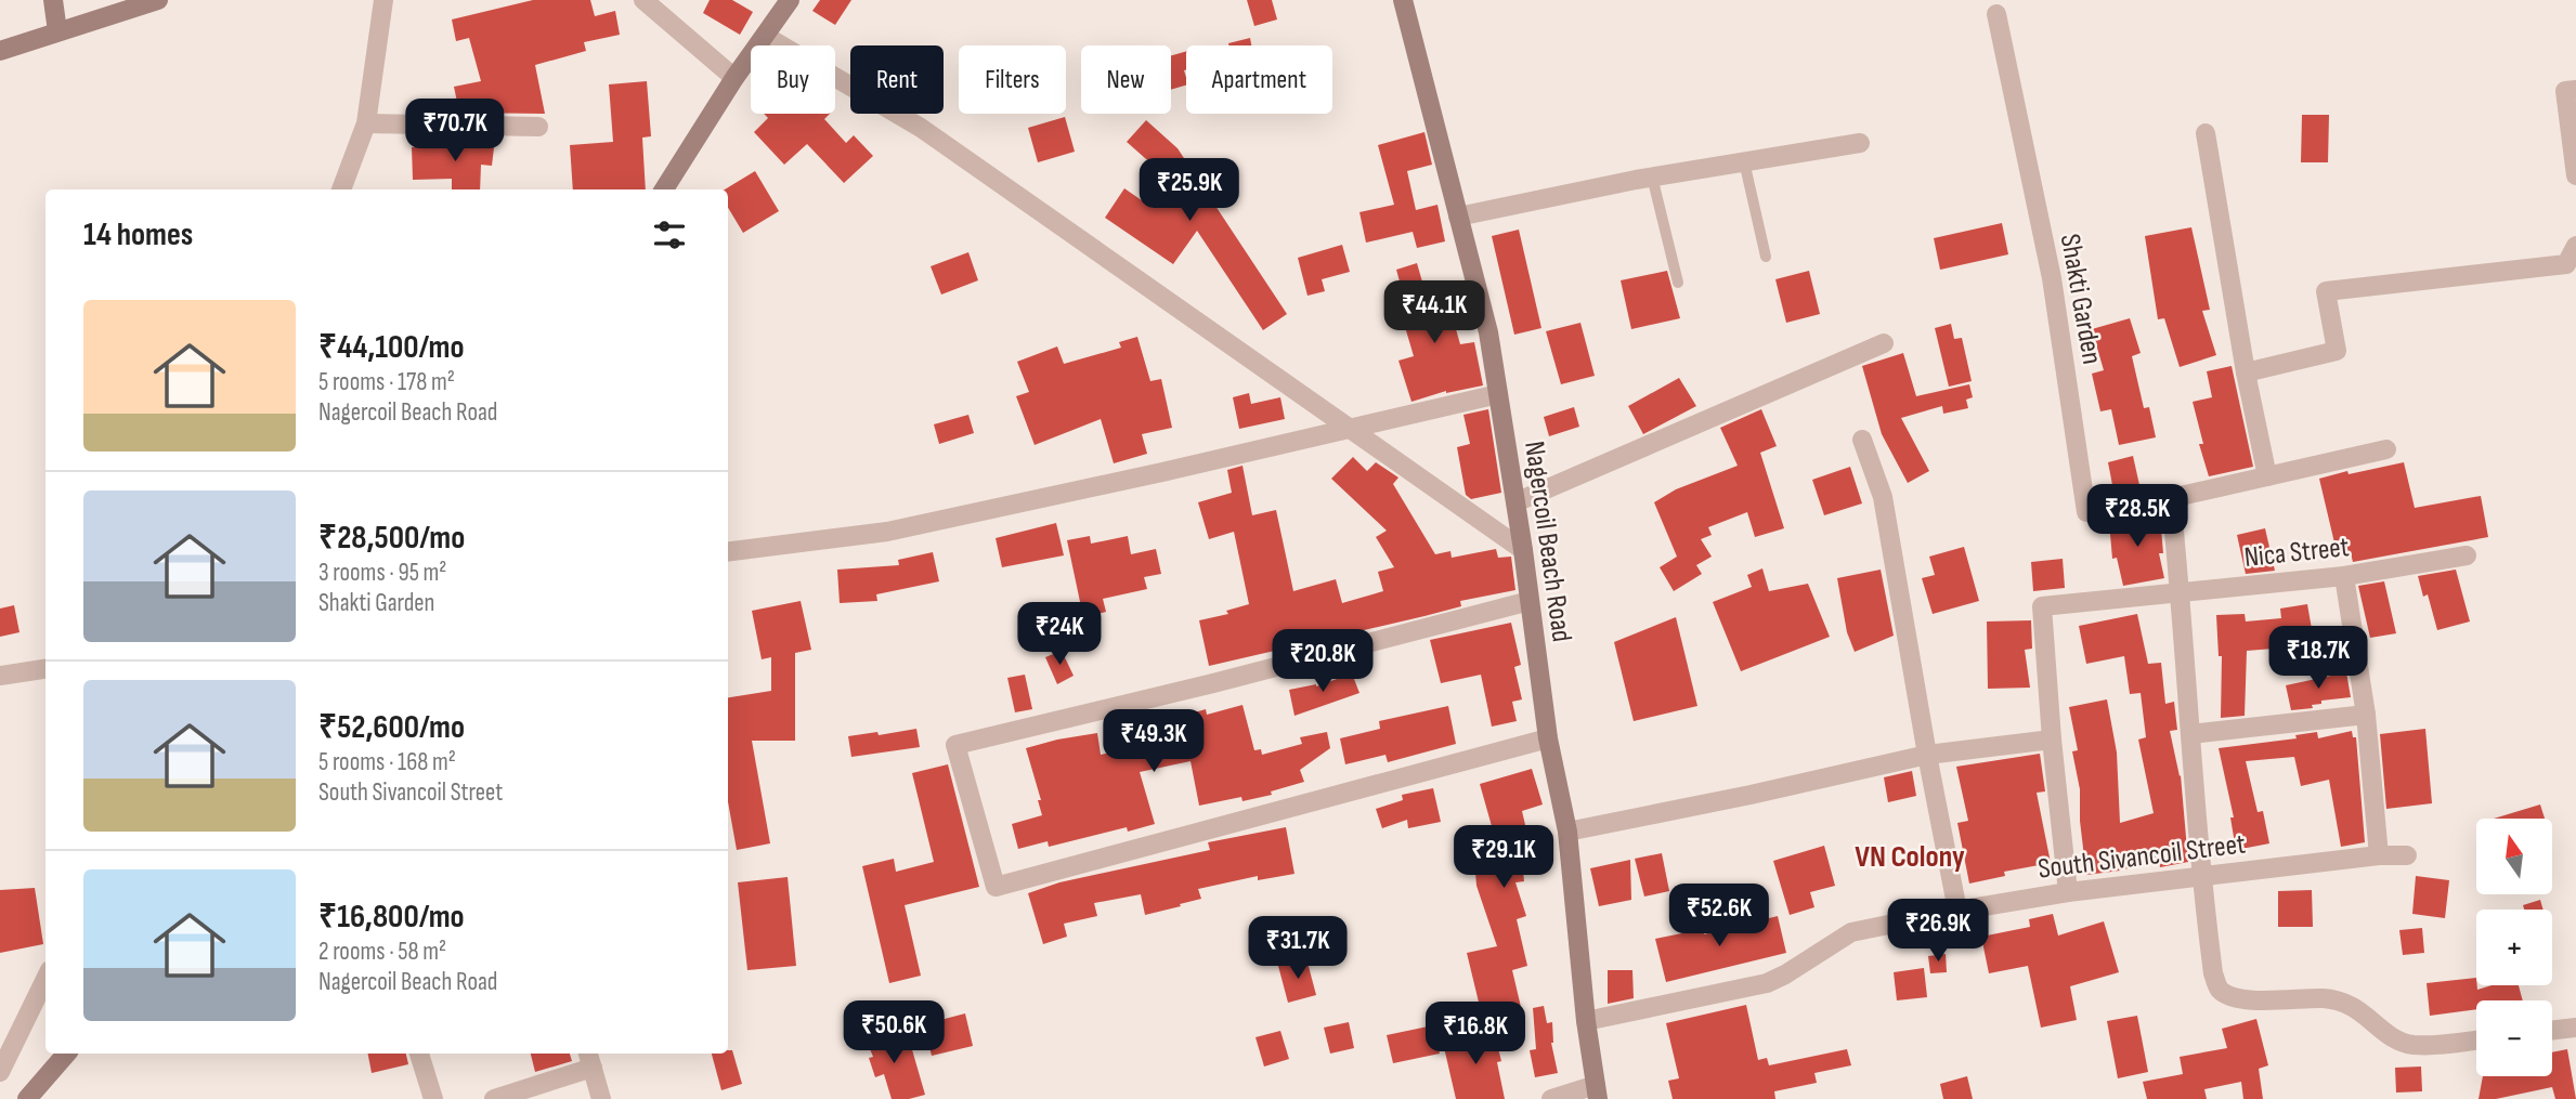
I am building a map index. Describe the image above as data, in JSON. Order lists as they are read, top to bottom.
{
  "streets": {
    "main road": ["Nagercoil Beach Road"],
    "street": ["Shakti Garden", "Nica Street", "South Sivancoil Street"]
  },
  "crossings": [
    ["Nagercoil Beach Road", "South Sivancoil Street"]
  ],
  "districts": ["VN Colony"],
  "north": "top",
  "page": {
    "chip": [
      "Buy",
      "Rent",
      "Filters",
      "New",
      "Apartment"
    ],
    "price": [
      "₹70.7K",
      "₹25.9K",
      "₹44.1K",
      "₹28.5K",
      "₹24K",
      "₹18.7K",
      "₹20.8K",
      "₹49.3K",
      "₹29.1K",
      "₹52.6K",
      "₹26.9K",
      "₹31.7K",
      "₹50.6K",
      "₹16.8K"
    ],
    "heading": "14 homes",
    "list": [
      {
        "name": "₹44,100/mo",
        "note": "5 rooms · 178 m² · Nagercoil Beach Road"
      },
      {
        "name": "₹28,500/mo",
        "note": "3 rooms · 95 m² · Shakti Garden"
      },
      {
        "name": "₹52,600/mo",
        "note": "5 rooms · 168 m² · South Sivancoil Street"
      },
      {
        "name": "₹16,800/mo",
        "note": "2 rooms · 58 m² · Nagercoil Beach Road"
      }
    ],
    "map_buttons": ["+", "−"]
  }
}
